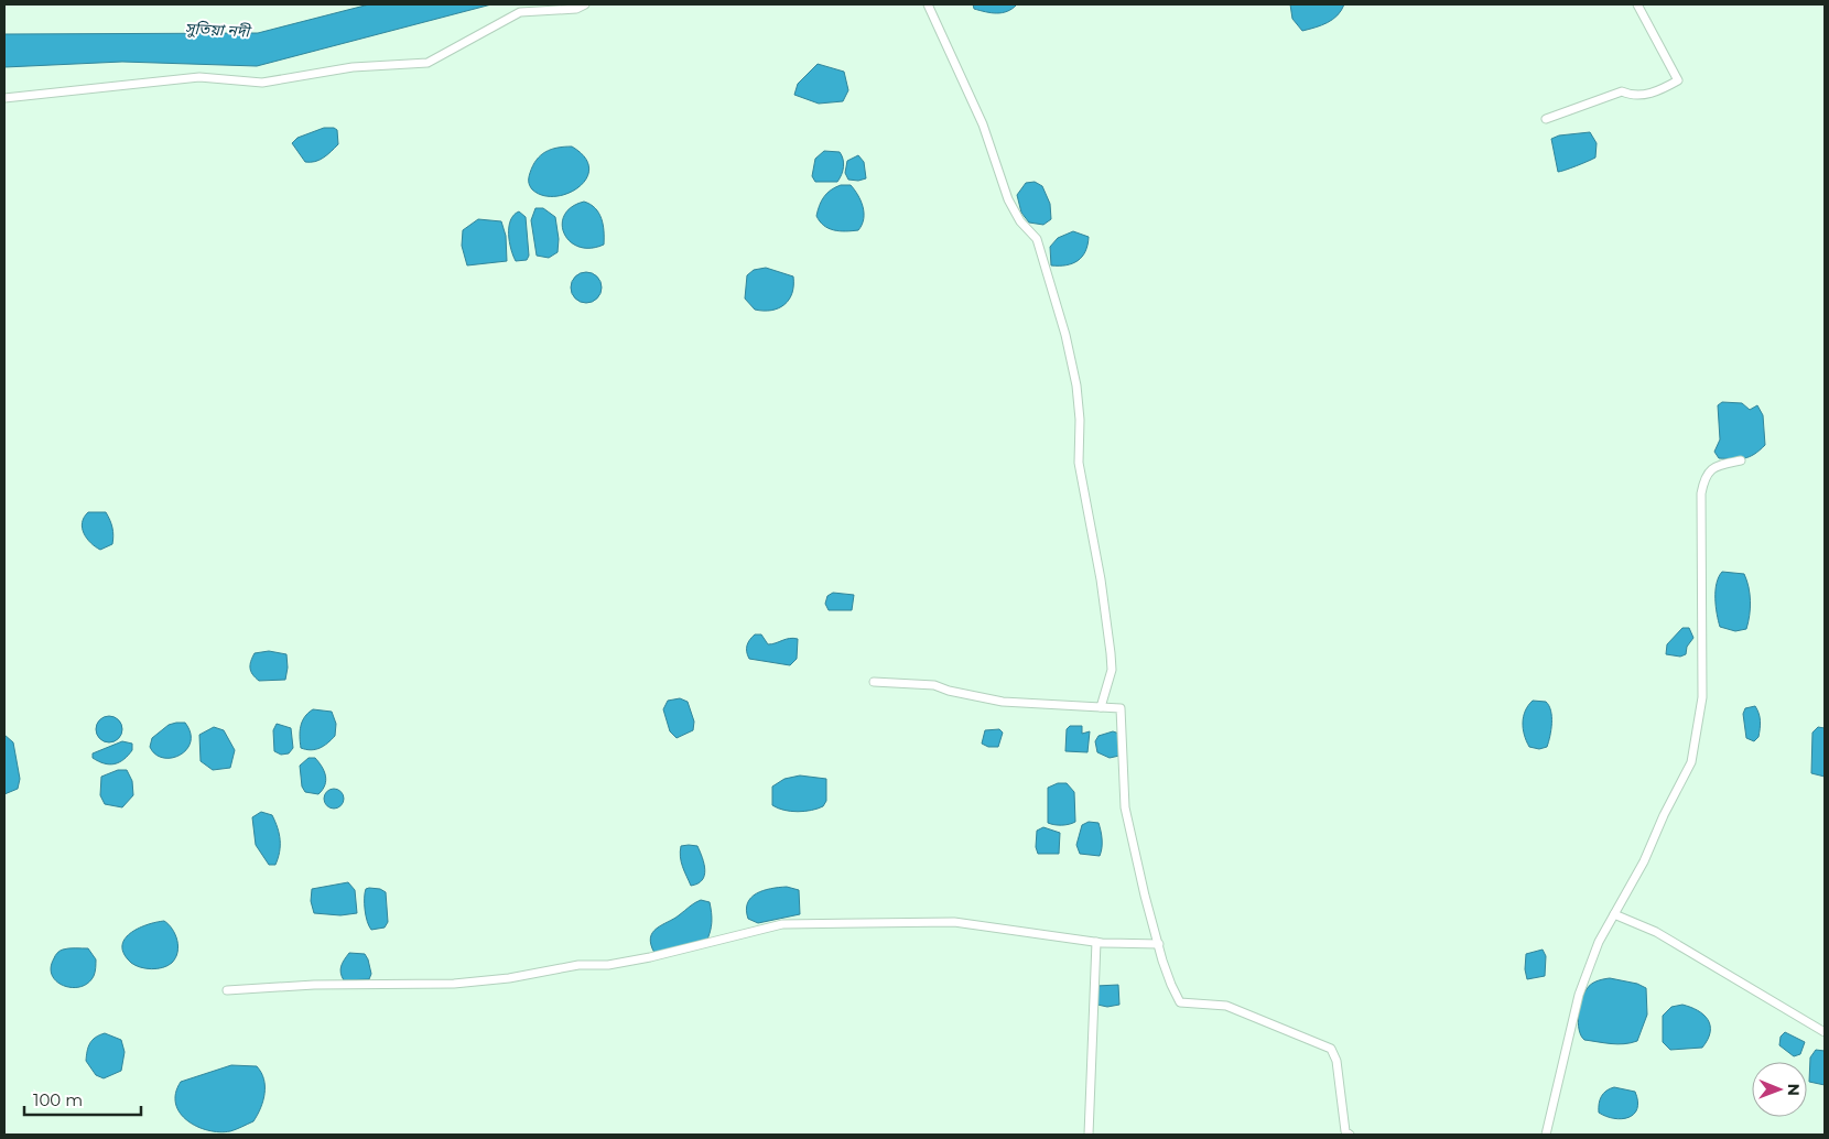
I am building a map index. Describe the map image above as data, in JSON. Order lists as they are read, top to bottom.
{
  "water": ["সুতিয়া নদী"],
  "scale_bar": "100 m",
  "north": "right"
}
